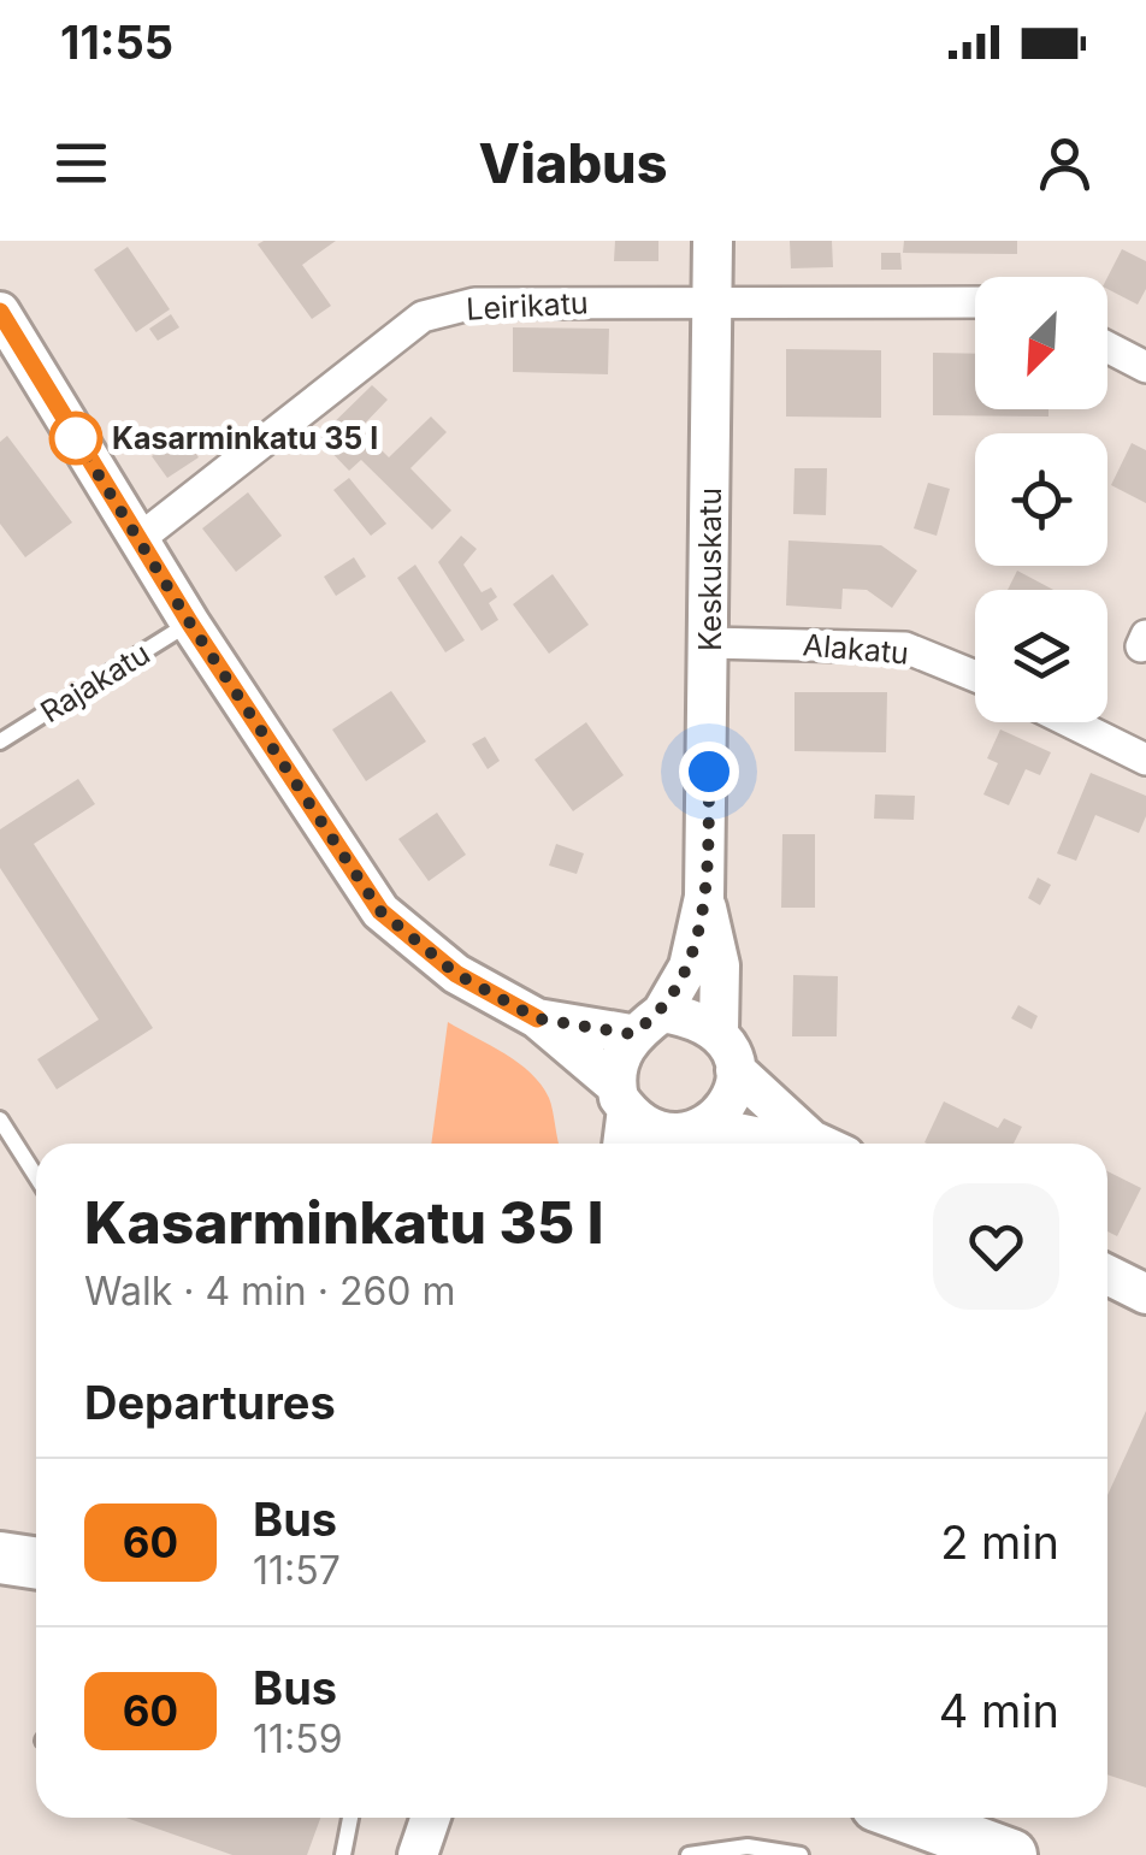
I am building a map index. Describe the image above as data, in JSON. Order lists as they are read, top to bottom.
{
  "streets": {
    "street": ["Leirikatu", "Keskuskatu", "Alakatu"],
    "lane": ["Rajakatu"]
  },
  "crossings": [
    ["Leirikatu", "Keskuskatu"],
    ["Keskuskatu", "Alakatu"]
  ],
  "places": ["Kasarminkatu 35 I"],
  "lines": ["bus line 60"],
  "north": "bottom left",
  "page": {
    "status": "11:55",
    "header": "Viabus",
    "heading": [
      ["Kasarminkatu 35 I", "Walk · 4 min · 260 m"],
      "Departures"
    ],
    "list": [
      {
        "mark": "60",
        "name": "Bus",
        "note": "11:57",
        "value": "2 min"
      },
      {
        "mark": "60",
        "name": "Bus",
        "note": "11:59",
        "value": "4 min"
      }
    ]
  }
}
